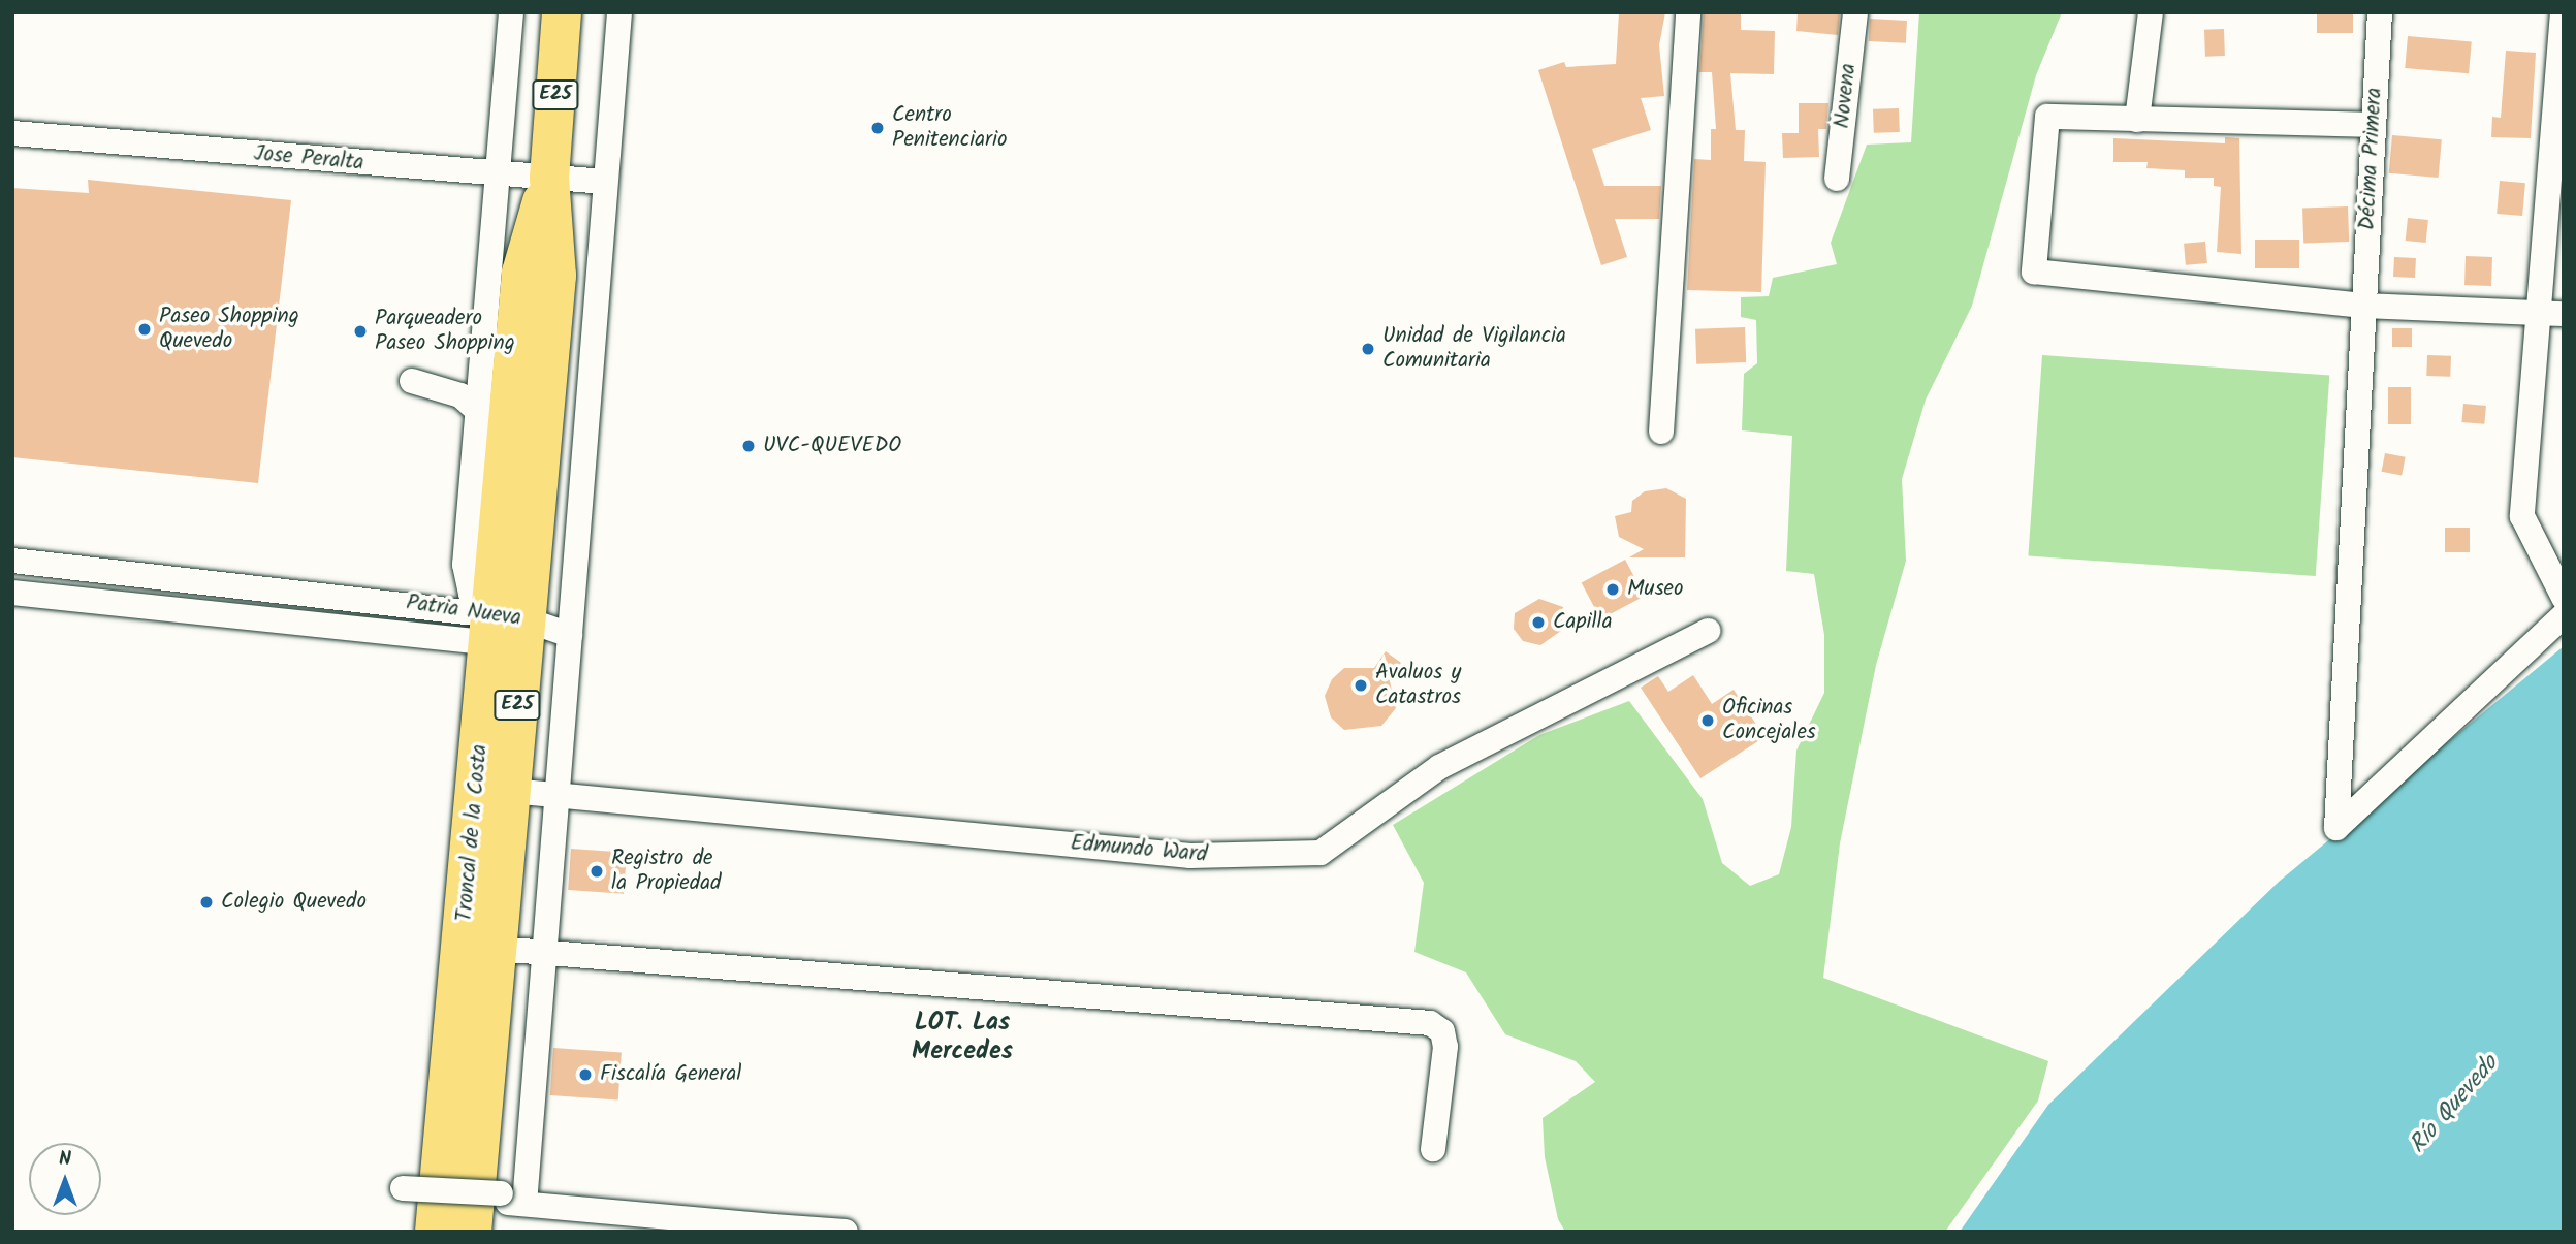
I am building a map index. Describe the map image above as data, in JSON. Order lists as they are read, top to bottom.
{
  "streets": {
    "highway": ["E25", "Troncal de la Costa"],
    "street": [
      "Novena",
      "Jose Peralta",
      "Décima Primera",
      "Patria Nueva",
      "Edmundo Ward"
    ]
  },
  "crossings": [
    ["Jose Peralta", "Troncal de la Costa"],
    ["Patria Nueva", "Troncal de la Costa"],
    ["Troncal de la Costa", "Edmundo Ward"]
  ],
  "districts": ["LOT. Las Mercedes"],
  "water": ["Río Quevedo"],
  "places": [
    "Centro Penitenciario",
    "Paseo Shopping Quevedo",
    "Parqueadero Paseo Shopping",
    "Unidad de Vigilancia Comunitaria",
    "UVC-QUEVEDO",
    "Museo",
    "Capilla",
    "Avaluos y Catastros",
    "Oficinas Concejales",
    "Registro de la Propiedad",
    "Colegio Quevedo",
    "Fiscalía General"
  ],
  "north": "top"
}
